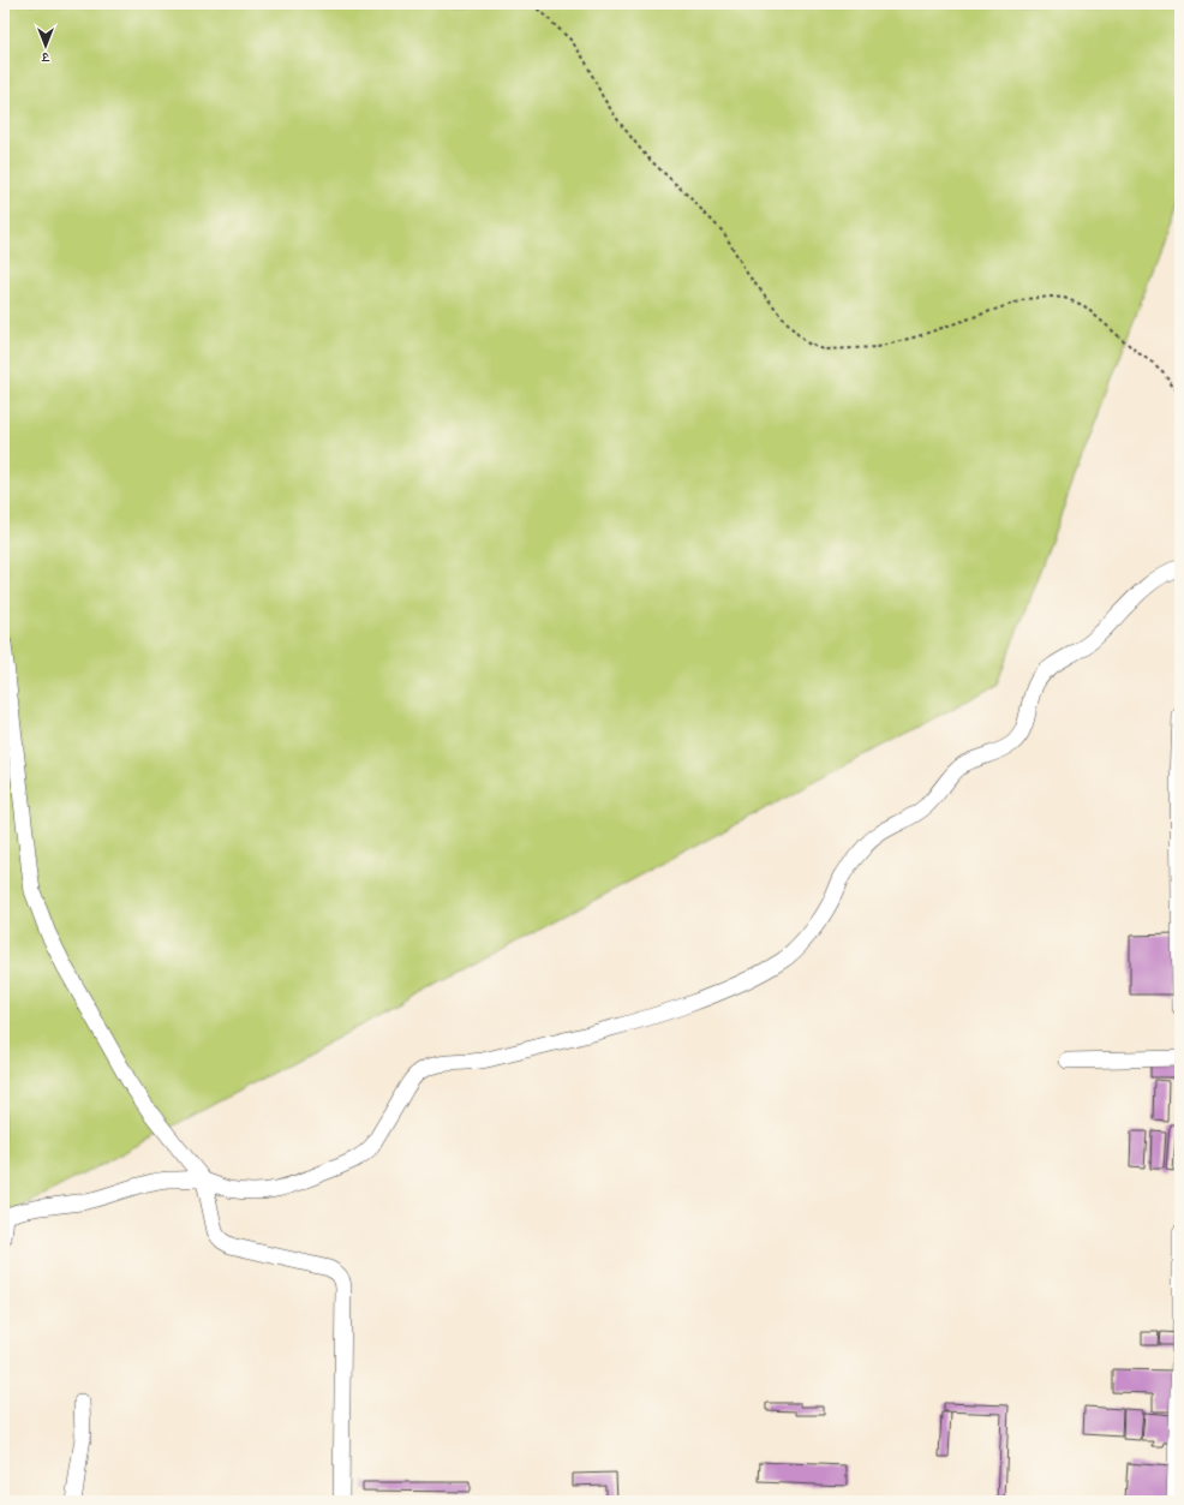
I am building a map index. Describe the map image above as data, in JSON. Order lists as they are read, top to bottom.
{
  "north": "bottom"
}
